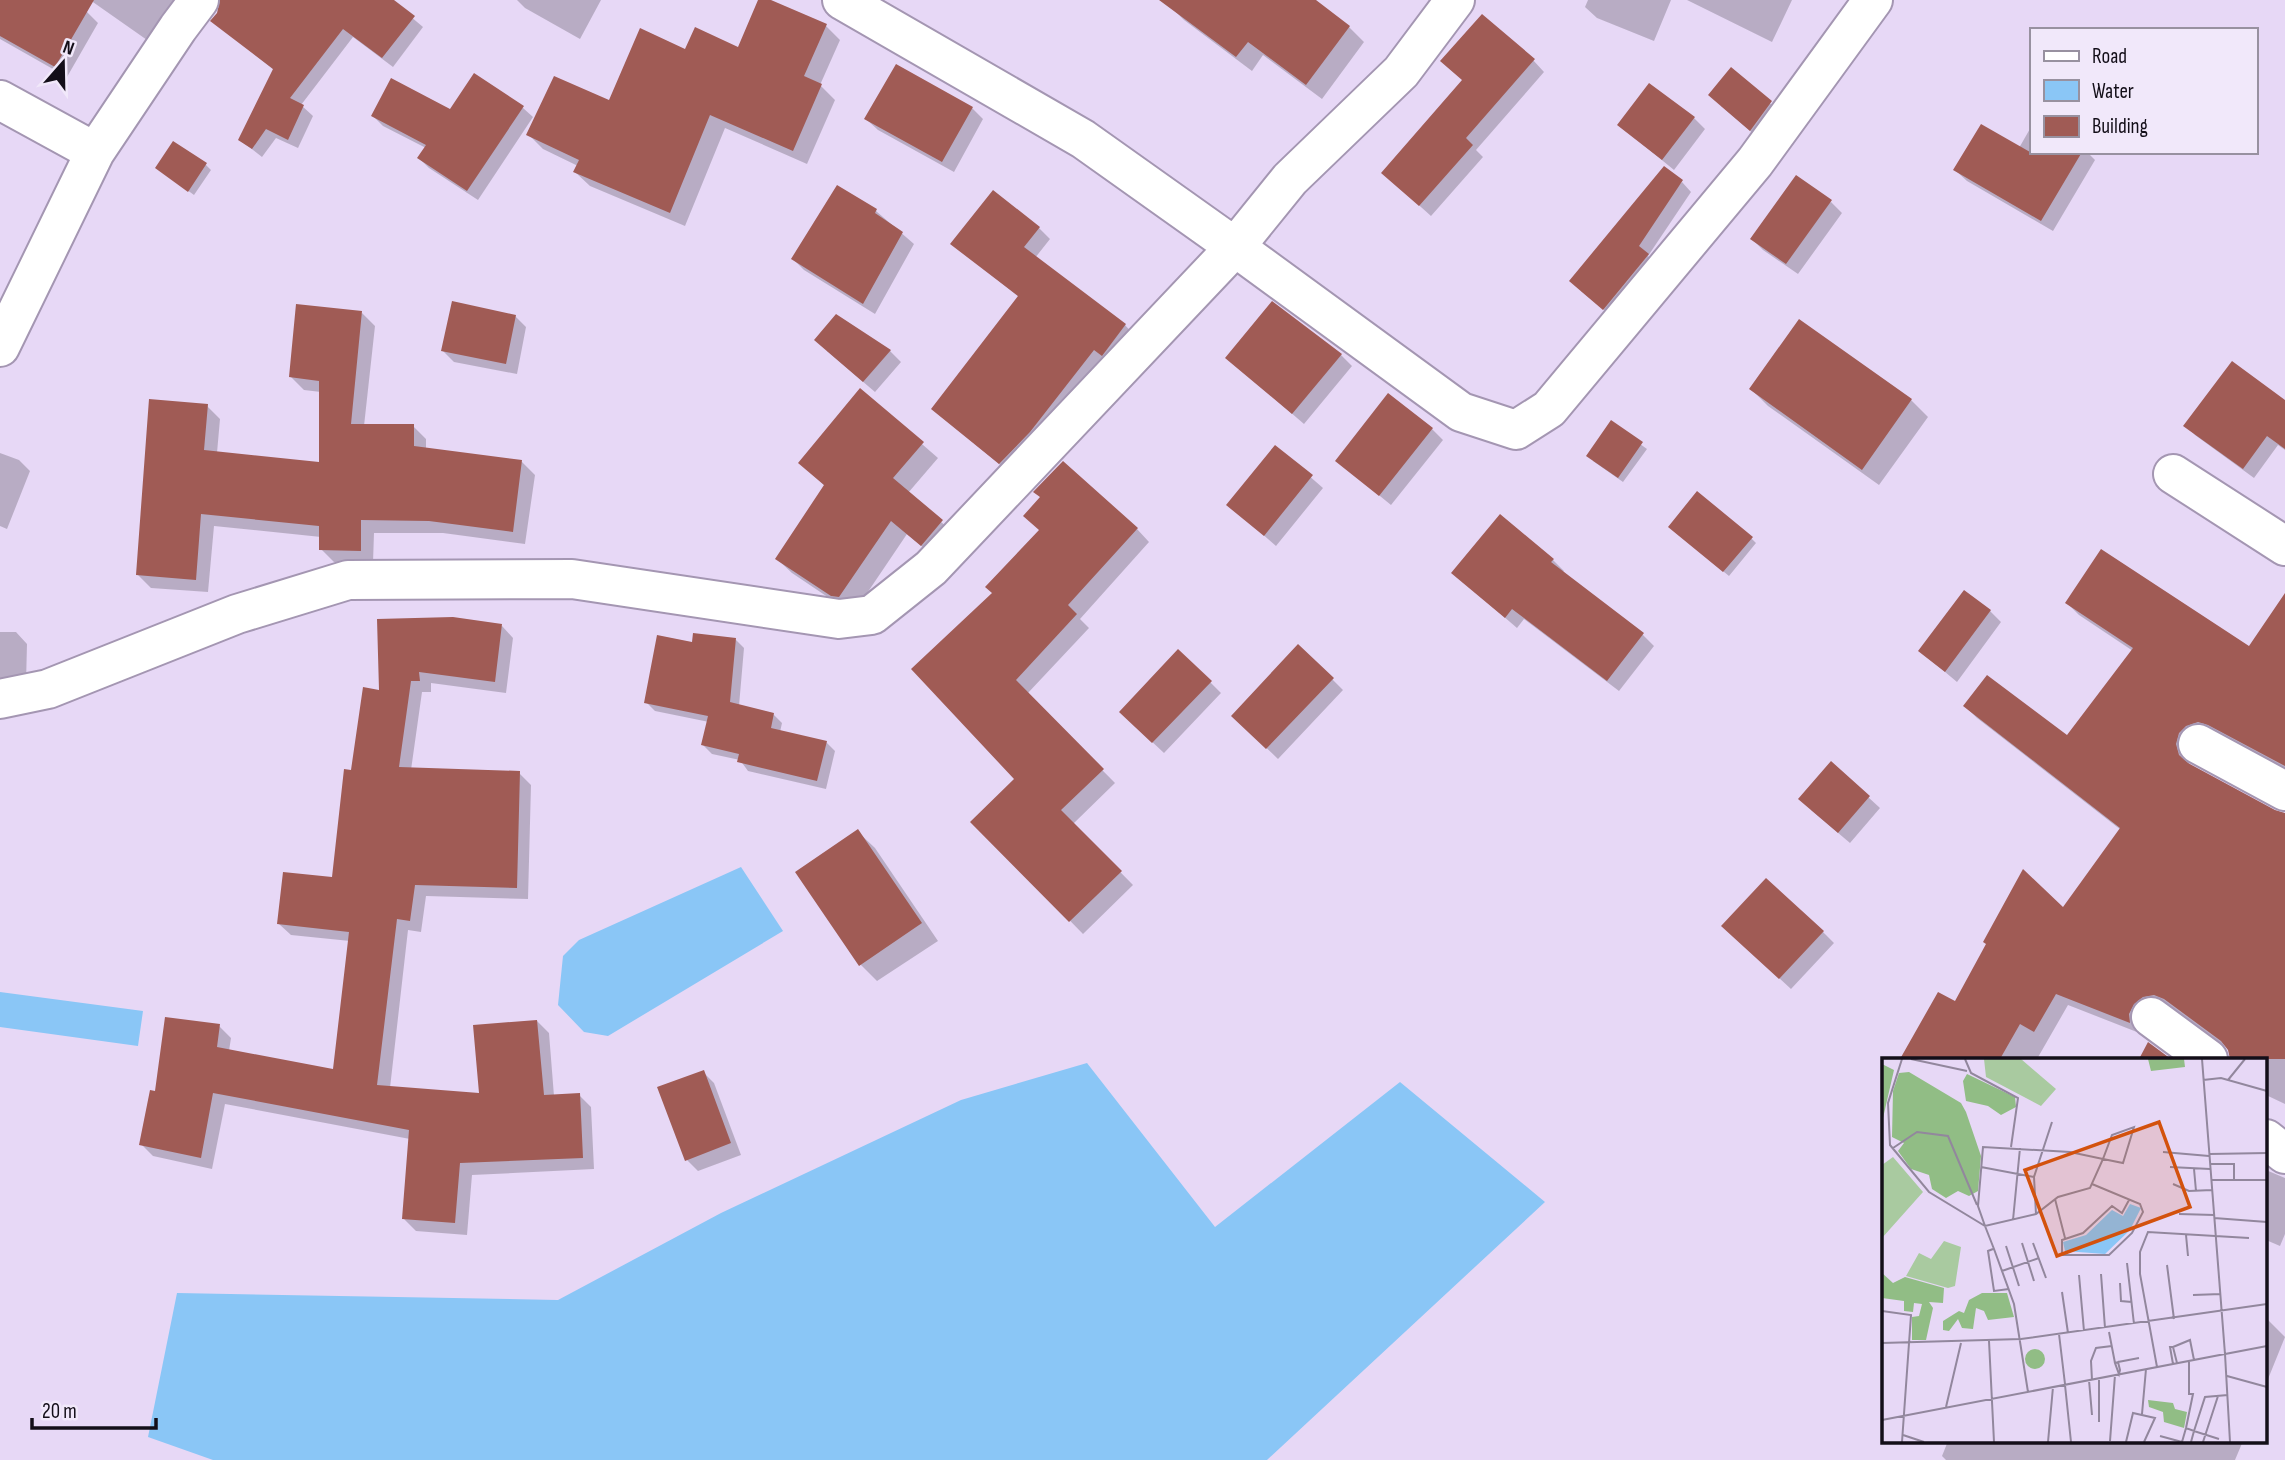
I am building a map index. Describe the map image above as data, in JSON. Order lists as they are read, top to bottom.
{
  "legend": ["Road", "Water", "Building"],
  "scale_bar": "20 m",
  "north": "top"
}
